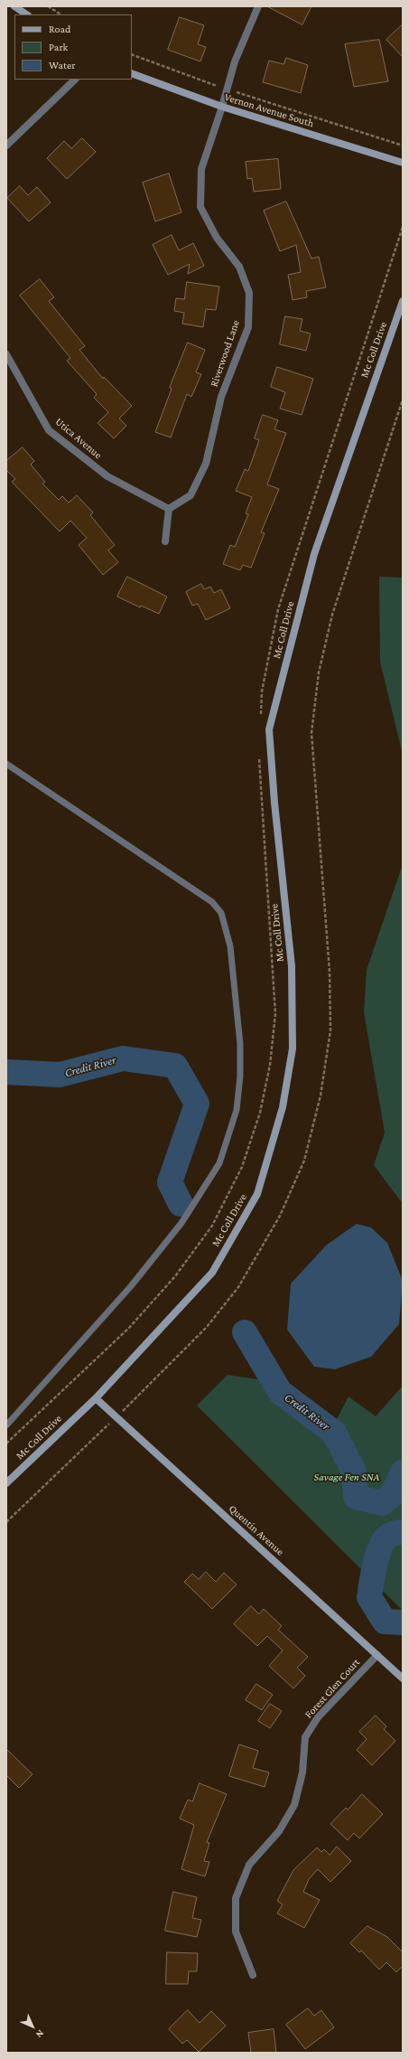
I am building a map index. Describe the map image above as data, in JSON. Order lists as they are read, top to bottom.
{
  "streets": {
    "main road": ["Vernon Avenue South", "Mc Coll Drive", "Quentin Avenue"],
    "street": ["Riverwood Lane", "Utica Avenue", "Forest Glen Court"]
  },
  "crossings": [
    ["Vernon Avenue South", "Riverwood Lane"],
    ["Mc Coll Drive", "Quentin Avenue"],
    ["Riverwood Lane", "Utica Avenue"],
    ["Quentin Avenue", "Forest Glen Court"]
  ],
  "water": ["Credit River"],
  "parks": ["Savage Fen SNA"],
  "legend": ["Road", "Park", "Water"],
  "north": "bottom right"
}
